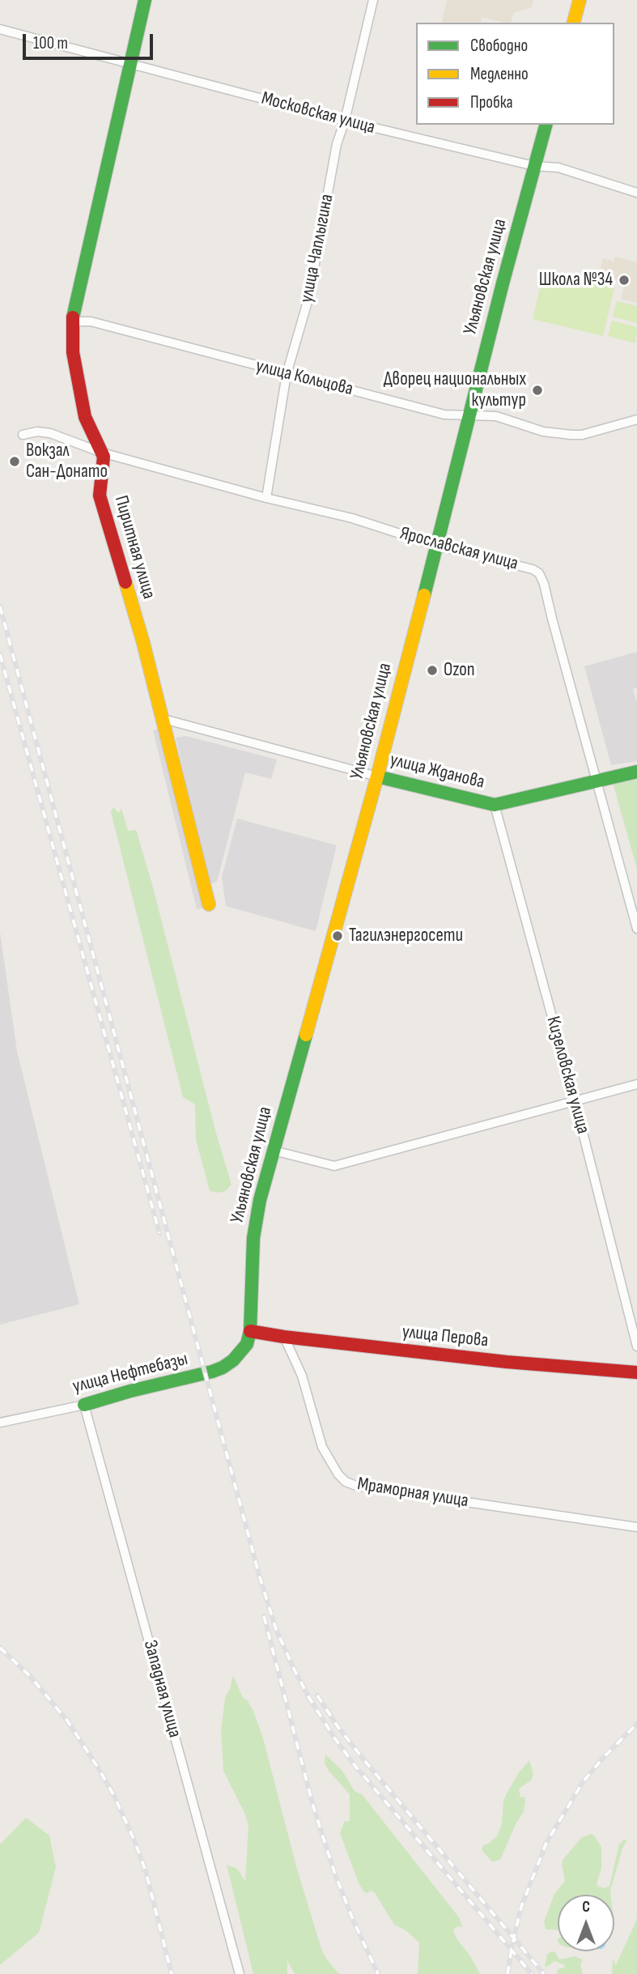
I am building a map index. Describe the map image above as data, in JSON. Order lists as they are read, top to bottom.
{
  "streets": {
    "main road": [
      "Ульяновская улица",
      "Пиритная улица",
      "улица Жданова",
      "улица Перова",
      "улица Нефтебазы"
    ],
    "street": [
      "Московская улица",
      "улица Чаплыгина",
      "улица Кольцова",
      "Ярославская улица",
      "Кизеловская улица",
      "Мраморная улица",
      "Западная улица"
    ]
  },
  "crossings": [
    ["Московская улица", "улица Чаплыгина"],
    ["Московская улица", "Ульяновская улица"],
    ["улица Чаплыгина", "улица Кольцова"],
    ["улица Чаплыгина", "Ярославская улица"],
    ["Ульяновская улица", "улица Кольцова"],
    ["Ульяновская улица", "Ярославская улица"],
    ["Ульяновская улица", "улица Жданова"],
    ["Ульяновская улица", "улица Перова"],
    ["Ульяновская улица", "улица Нефтебазы"],
    ["Пиритная улица", "Ярославская улица"],
    ["Пиритная улица", "улица Жданова"],
    ["Ярославская улица", "улица Жданова"],
    ["улица Жданова", "Кизеловская улица"],
    ["улица Перова", "улица Нефтебазы"],
    ["улица Перова", "Мраморная улица"],
    ["улица Нефтебазы", "Западная улица"]
  ],
  "places": [
    "Школа №34",
    "Дворец национальных культур",
    "Вокзал Сан-Донато",
    "Ozon",
    "Тагилэнергосети"
  ],
  "legend": ["Свободно", "Медленно", "Пробка"],
  "scale_bar": "100 m",
  "north": "top"
}
